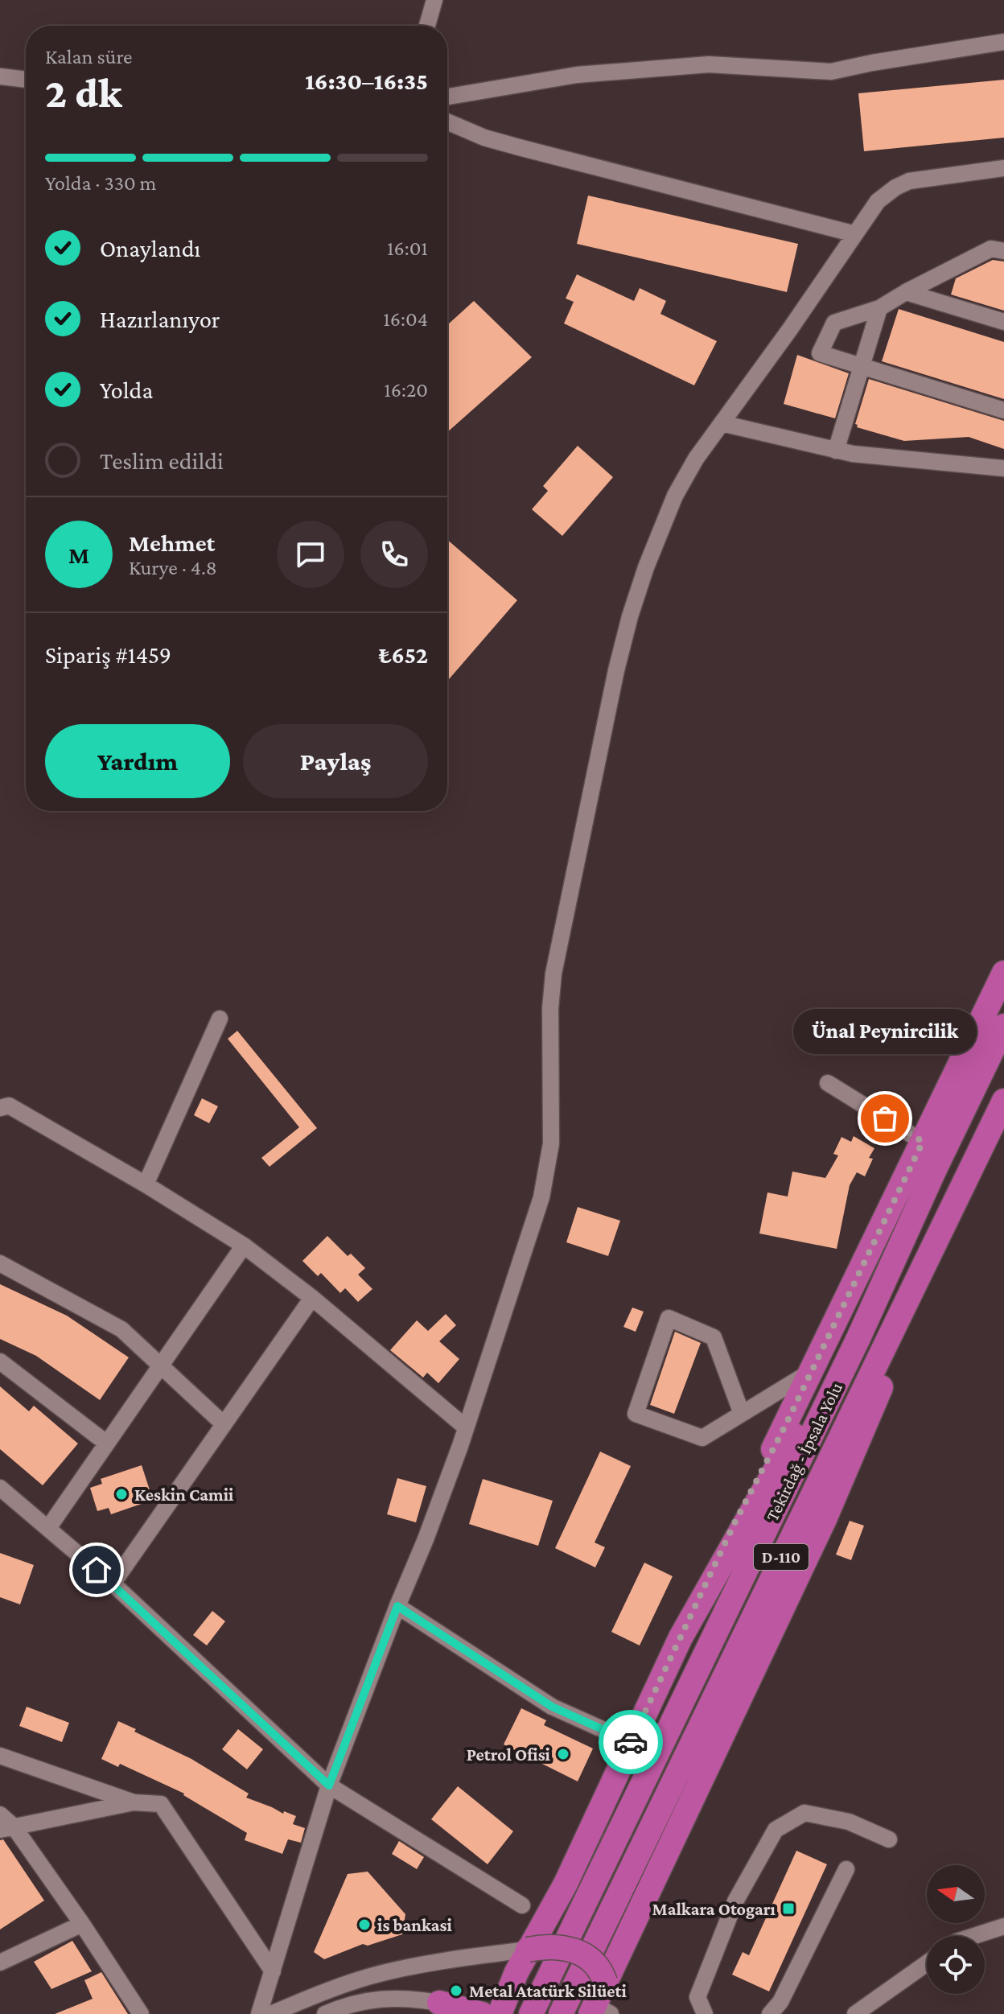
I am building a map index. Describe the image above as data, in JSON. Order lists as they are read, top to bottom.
{
  "streets": {
    "highway": ["Tekirdağ - İpsala Yolu", "D-110"]
  },
  "places": {
    "other": [
      "Ünal Peynircilik",
      "Keskin Camii",
      "Petrol Ofisi",
      "is bankasi",
      "Metal Atatürk Silüeti"
    ],
    "transit": ["Malkara Otogarı"]
  },
  "north": "left",
  "page": {
    "heading": ["2 dk", "Kalan süre", "16:30–16:35"],
    "panel": [
      "Mehmet",
      "Kurye · 4.8",
      "Sipariş #1459",
      "₺652"
    ],
    "bar": "Yolda · 330 m",
    "list": [
      ["Onaylandı", "16:01"],
      ["Hazırlanıyor", "16:04"],
      ["Yolda", "16:20"],
      "Teslim edildi"
    ],
    "round": "M",
    "buttons": ["Yardım", "Paylaş"],
    "bubble": "Ünal Peynircilik"
  }
}
